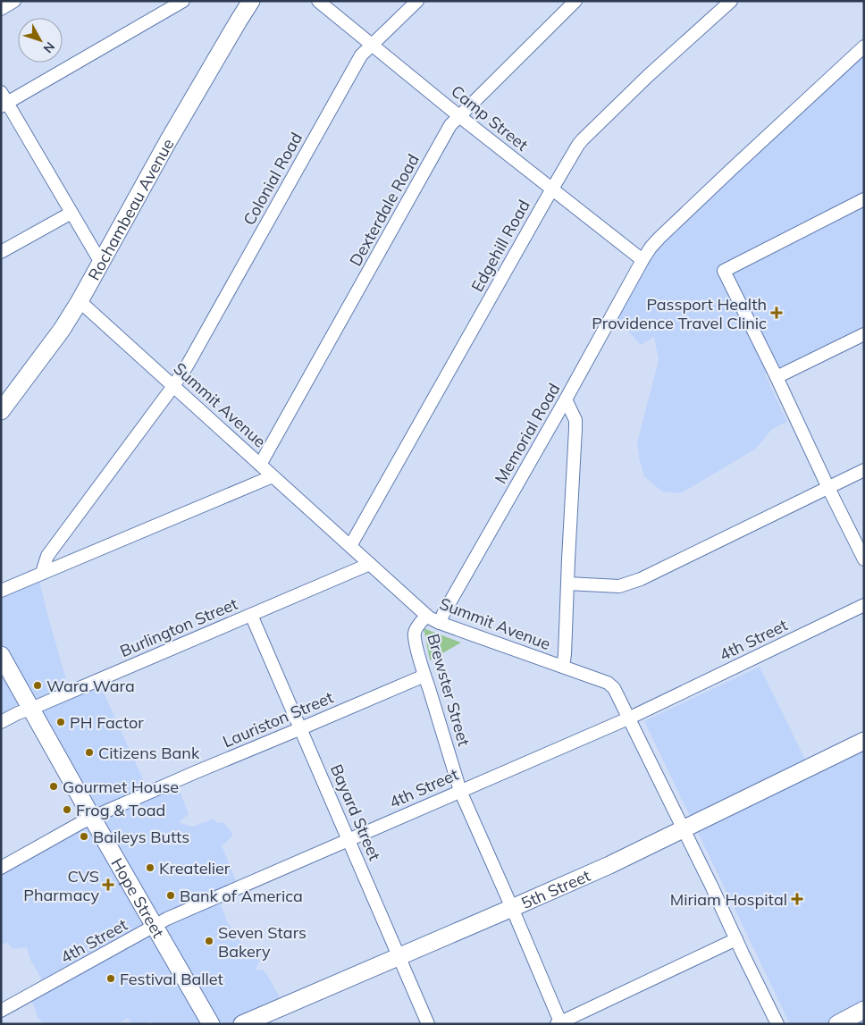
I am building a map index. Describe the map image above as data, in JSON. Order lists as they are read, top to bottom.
{
  "streets": {
    "street": [
      "Camp Street",
      "Colonial Road",
      "Rochambeau Avenue",
      "Dexterdale Road",
      "Edgehill Road",
      "Summit Avenue",
      "Memorial Road",
      "Burlington Street",
      "4th Street",
      "Brewster Street",
      "Lauriston Street",
      "Bayard Street",
      "5th Street",
      "Hope Street"
    ]
  },
  "crossings": [
    ["Camp Street", "Colonial Road"],
    ["Camp Street", "Dexterdale Road"],
    ["Camp Street", "Edgehill Road"],
    ["Camp Street", "Memorial Road"],
    ["Colonial Road", "Summit Avenue"],
    ["Rochambeau Avenue", "Summit Avenue"],
    ["Dexterdale Road", "Summit Avenue"],
    ["Edgehill Road", "Summit Avenue"],
    ["Summit Avenue", "Memorial Road"],
    ["Summit Avenue", "Burlington Street"],
    ["Summit Avenue", "4th Street"],
    ["Summit Avenue", "Brewster Street"],
    ["Summit Avenue", "5th Street"],
    ["Burlington Street", "Bayard Street"],
    ["Burlington Street", "Hope Street"],
    ["4th Street", "Brewster Street"],
    ["4th Street", "Bayard Street"],
    ["4th Street", "Hope Street"],
    ["Brewster Street", "Lauriston Street"],
    ["Brewster Street", "5th Street"],
    ["Lauriston Street", "Bayard Street"],
    ["Lauriston Street", "Hope Street"],
    ["Bayard Street", "5th Street"]
  ],
  "places": {
    "health": ["Passport Health Providence Travel Clinic", "CVS Pharmacy", "Miriam Hospital"],
    "other": [
      "Wara Wara",
      "PH Factor",
      "Citizens Bank",
      "Gourmet House",
      "Frog & Toad",
      "Baileys Butts",
      "Kreatelier",
      "Bank of America",
      "Seven Stars Bakery",
      "Festival Ballet"
    ]
  },
  "north": "bottom right"
}
